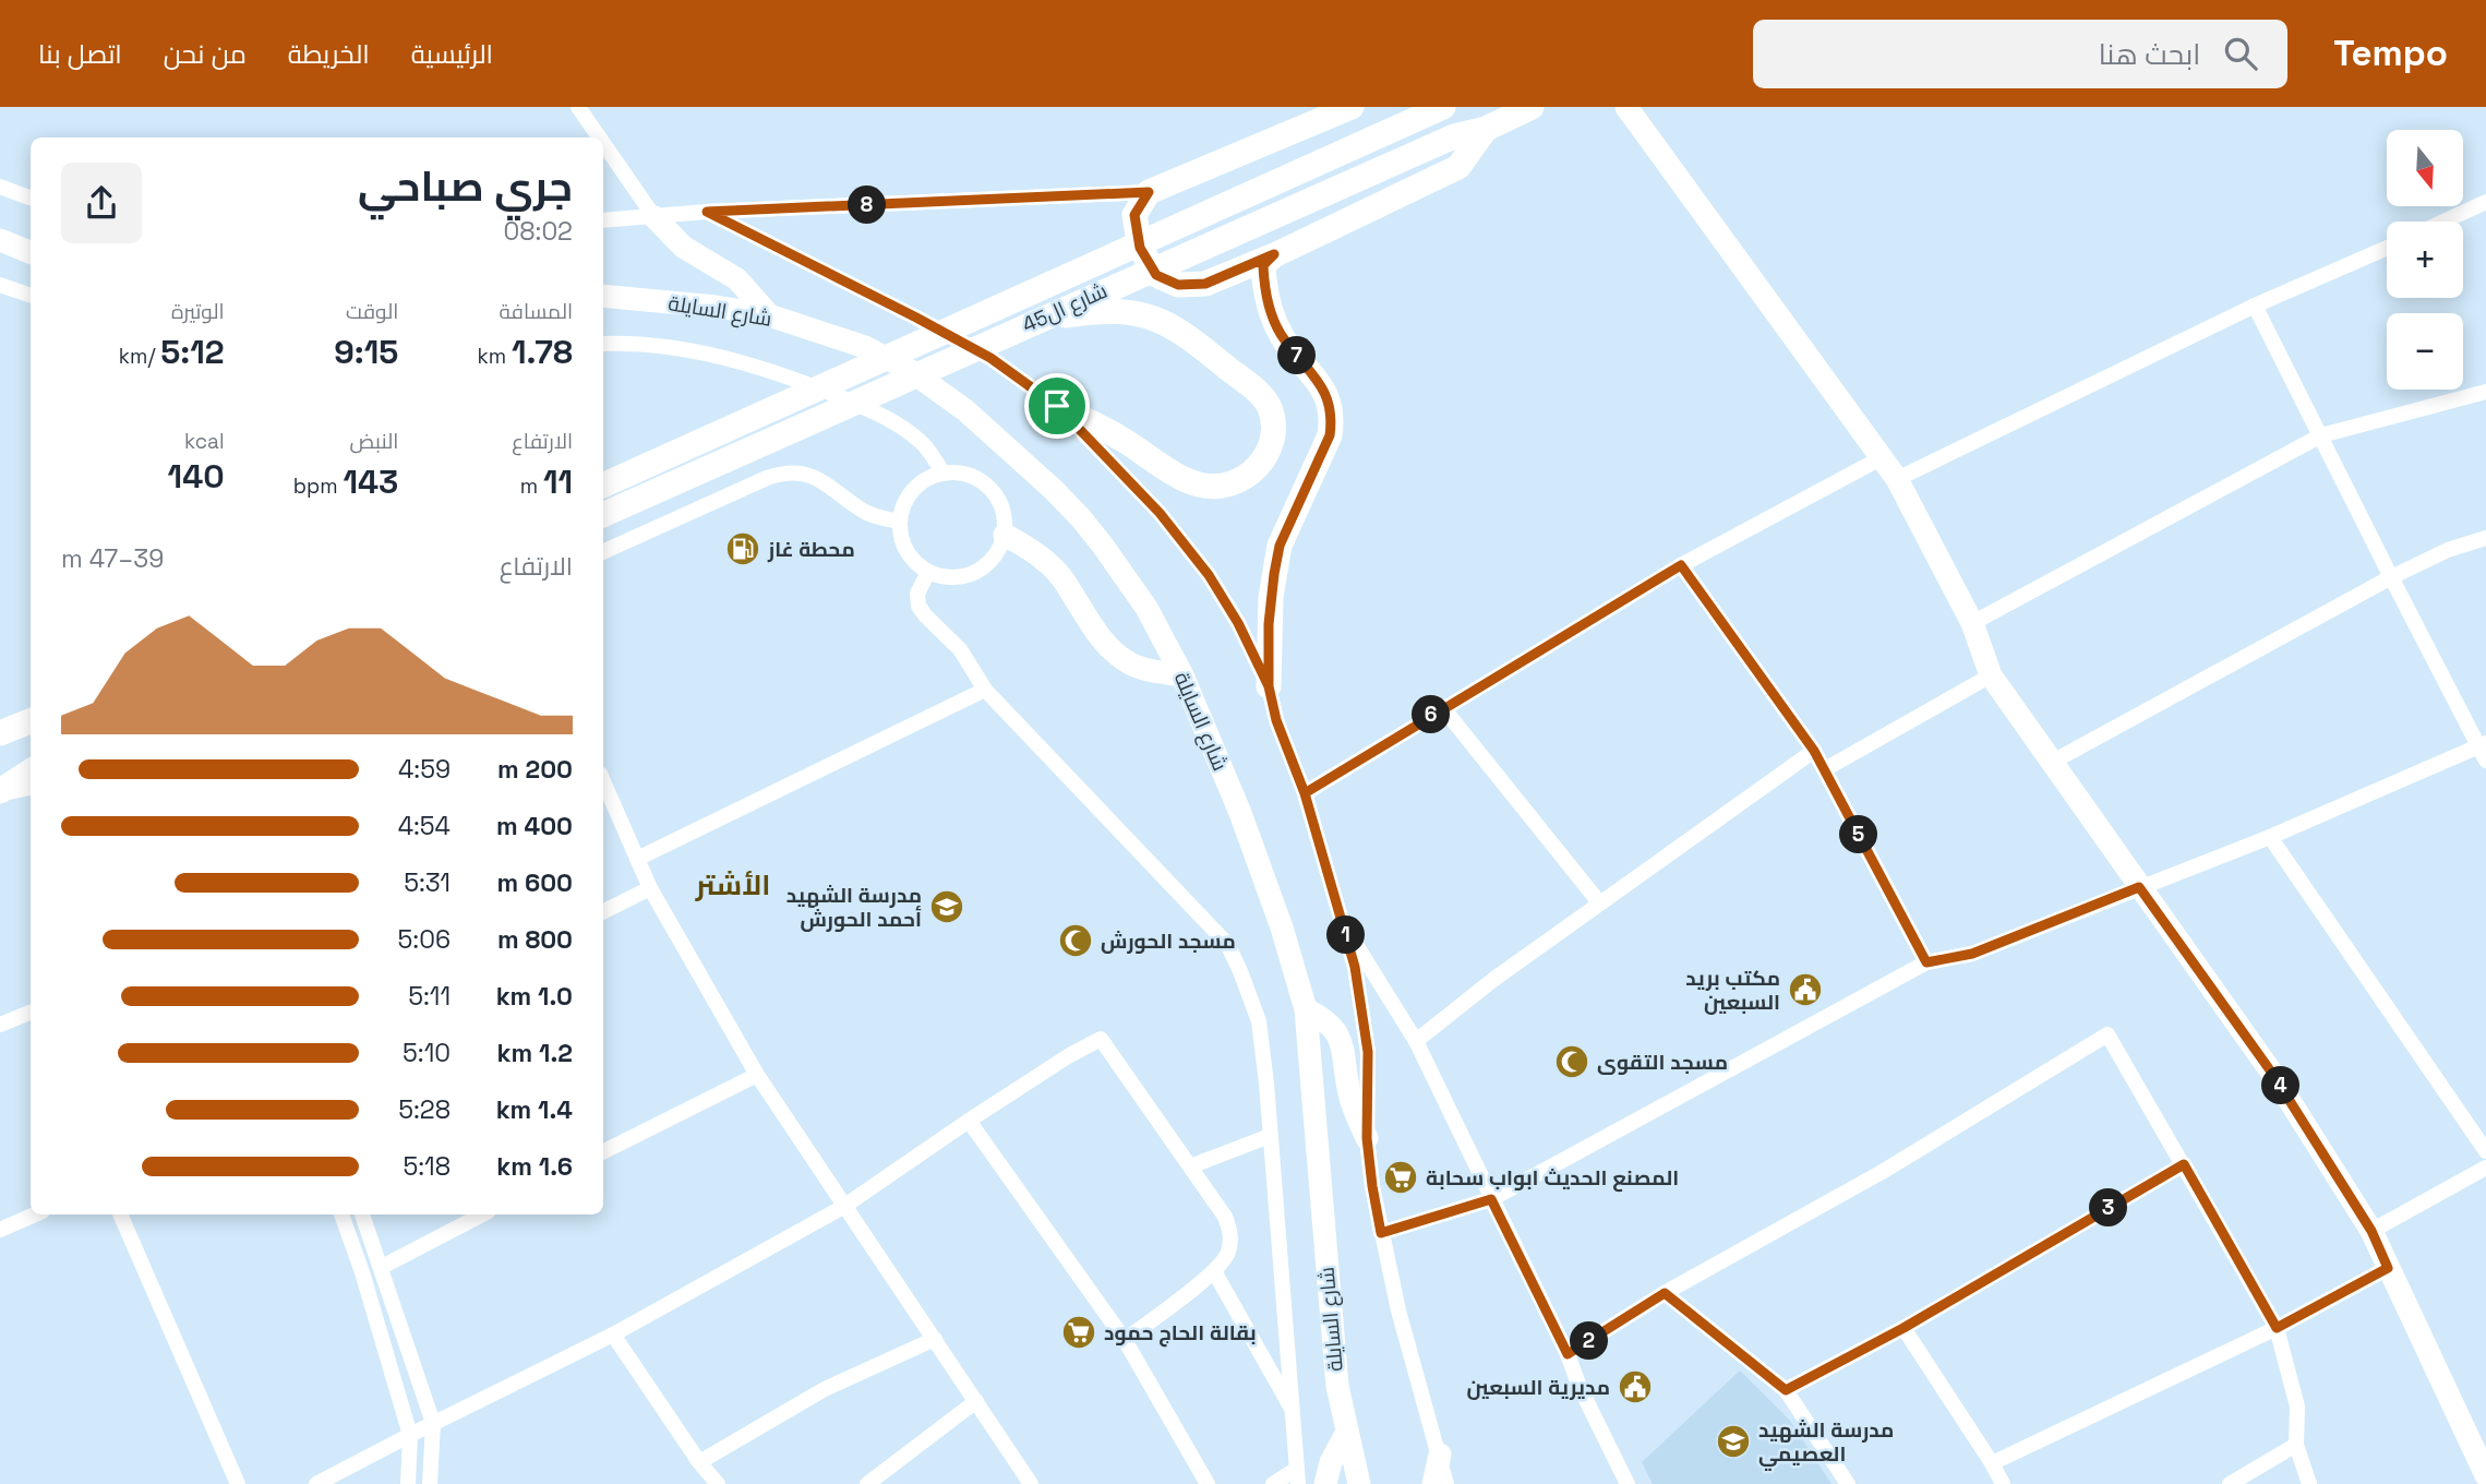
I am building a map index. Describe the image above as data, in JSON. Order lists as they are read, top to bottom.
{
  "streets": {
    "main road": ["شارع ال45", "شارع السايلة"]
  },
  "districts": ["الأشتر"],
  "places": {
    "fuel station": ["محطة غاز"],
    "school or university": ["مدرسة الشهيد أحمد الحورش", "مدرسة الشهيد العصيمي"],
    "mosque": ["مسجد الحورش", "مسجد التقوى"],
    "public building": ["مكتب بريد السبعين", "مديرية السبعين"],
    "supermarket": ["المصنع الحديث ابواب سحابة", "بقالة الحاج حمود"]
  },
  "north": "bottom",
  "page": {
    "header": "Tempo",
    "search": "ابحث هنا",
    "nav": [
      "الرئيسية",
      "الخريطة",
      "من نحن",
      "اتصل بنا"
    ],
    "map_buttons": ["+", "−"],
    "heading": ["جري صباحي", "08:02"],
    "pins": [
      "8",
      "7",
      "6",
      "5",
      "1",
      "4",
      "3",
      "2"
    ],
    "stats": [
      ["المسافة", "1.78 km"],
      ["الوقت", "9:15"],
      ["الوتيرة", "5:12 /km"],
      ["الارتفاع", "11 m"],
      ["النبض", "143 bpm"],
      ["kcal", "140"]
    ],
    "chart": ["الارتفاع", "39–47 m"],
    "list": [
      {
        "name": "200 m",
        "note": "4:59"
      },
      {
        "name": "400 m",
        "note": "4:54"
      },
      {
        "name": "600 m",
        "note": "5:31"
      },
      {
        "name": "800 m",
        "note": "5:06"
      },
      {
        "name": "1.0 km",
        "note": "5:11"
      },
      {
        "name": "1.2 km",
        "note": "5:10"
      },
      {
        "name": "1.4 km",
        "note": "5:28"
      },
      {
        "name": "1.6 km",
        "note": "5:18"
      }
    ]
  }
}
